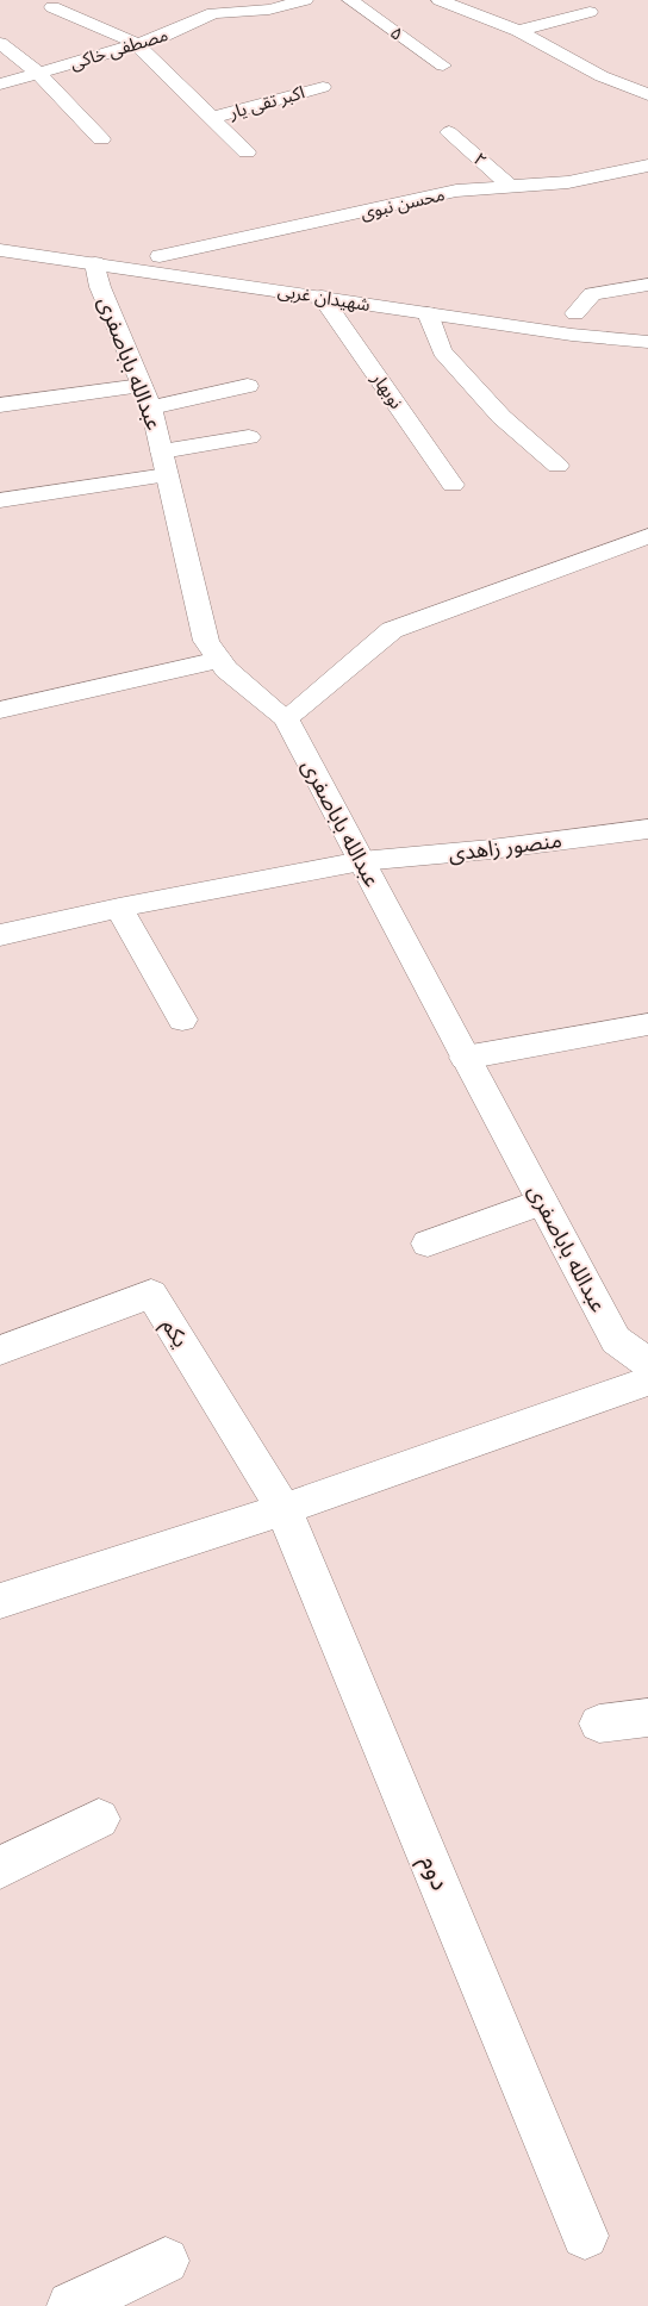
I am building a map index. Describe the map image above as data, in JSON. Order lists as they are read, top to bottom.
{
  "streets": {
    "street": [
      "۵",
      "مصطفی خاکی",
      "اکبر تقی یار",
      "۲",
      "محسن نبوی",
      "شهیدان غربی",
      "عبدالله باباصفری",
      "نوبهار",
      "منصور زاهدی",
      "یکم",
      "دوم"
    ]
  },
  "crossings": [
    ["مصطفی خاکی", "اکبر تقی یار"],
    ["۲", "محسن نبوی"],
    ["محسن نبوی", "شهیدان غربی"],
    ["شهیدان غربی", "عبدالله باباصفری"],
    ["شهیدان غربی", "نوبهار"],
    ["عبدالله باباصفری", "منصور زاهدی"],
    ["یکم", "دوم"]
  ]
}
